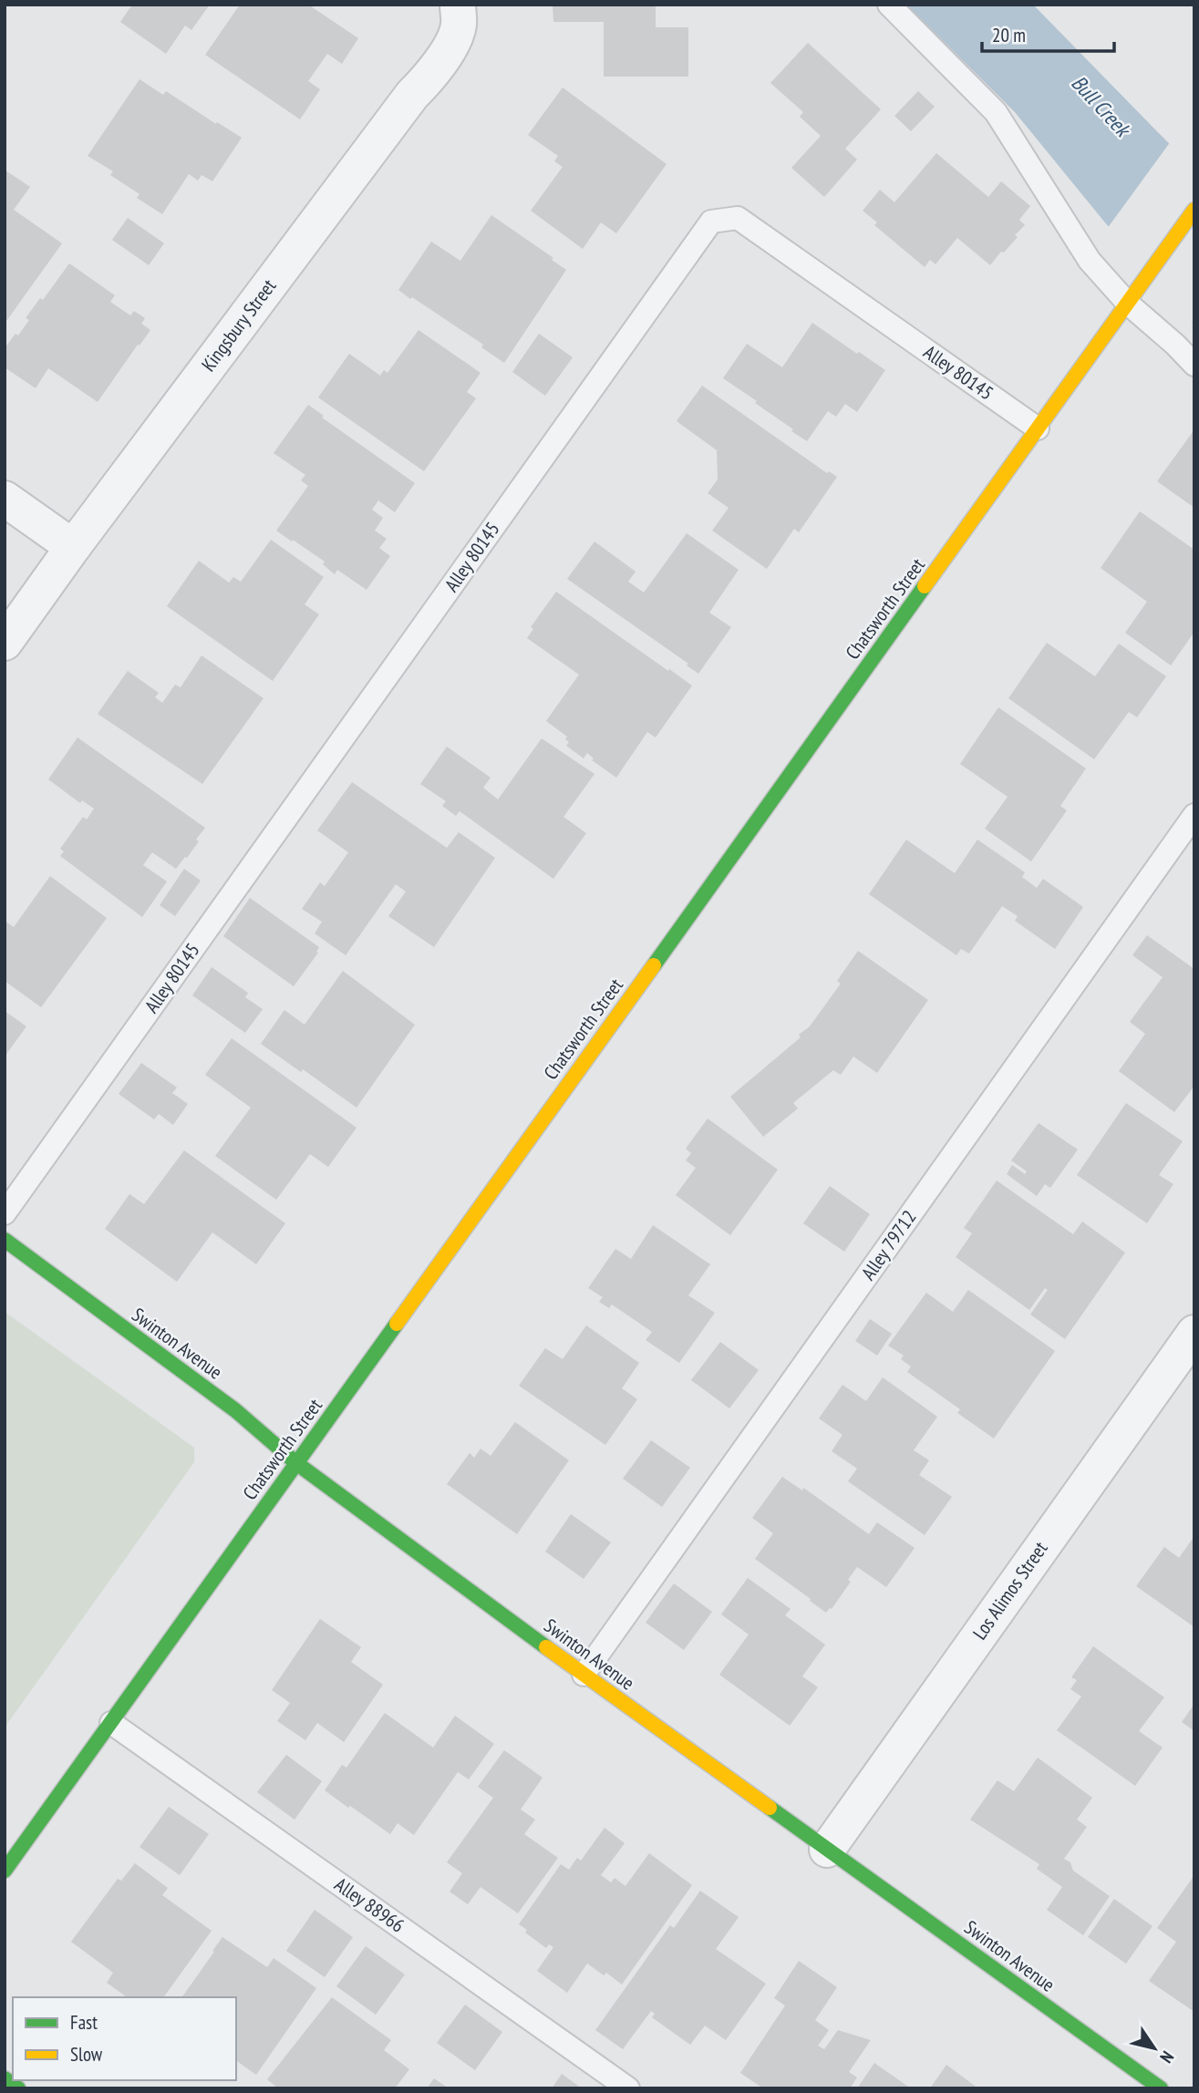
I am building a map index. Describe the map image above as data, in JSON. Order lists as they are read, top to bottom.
{
  "streets": {
    "main road": ["Chatsworth Street", "Swinton Avenue"],
    "street": ["Kingsbury Street", "Los Alimos Street"],
    "lane": ["Alley 80145", "Alley 79712", "Alley 88966"]
  },
  "crossings": [
    ["Alley 80145", "Chatsworth Street"],
    ["Chatsworth Street", "Swinton Avenue"],
    ["Chatsworth Street", "Alley 88966"],
    ["Alley 79712", "Swinton Avenue"],
    ["Swinton Avenue", "Los Alimos Street"]
  ],
  "water": ["Bull Creek"],
  "legend": ["Fast", "Slow"],
  "scale_bar": "20 m",
  "north": "bottom right"
}
